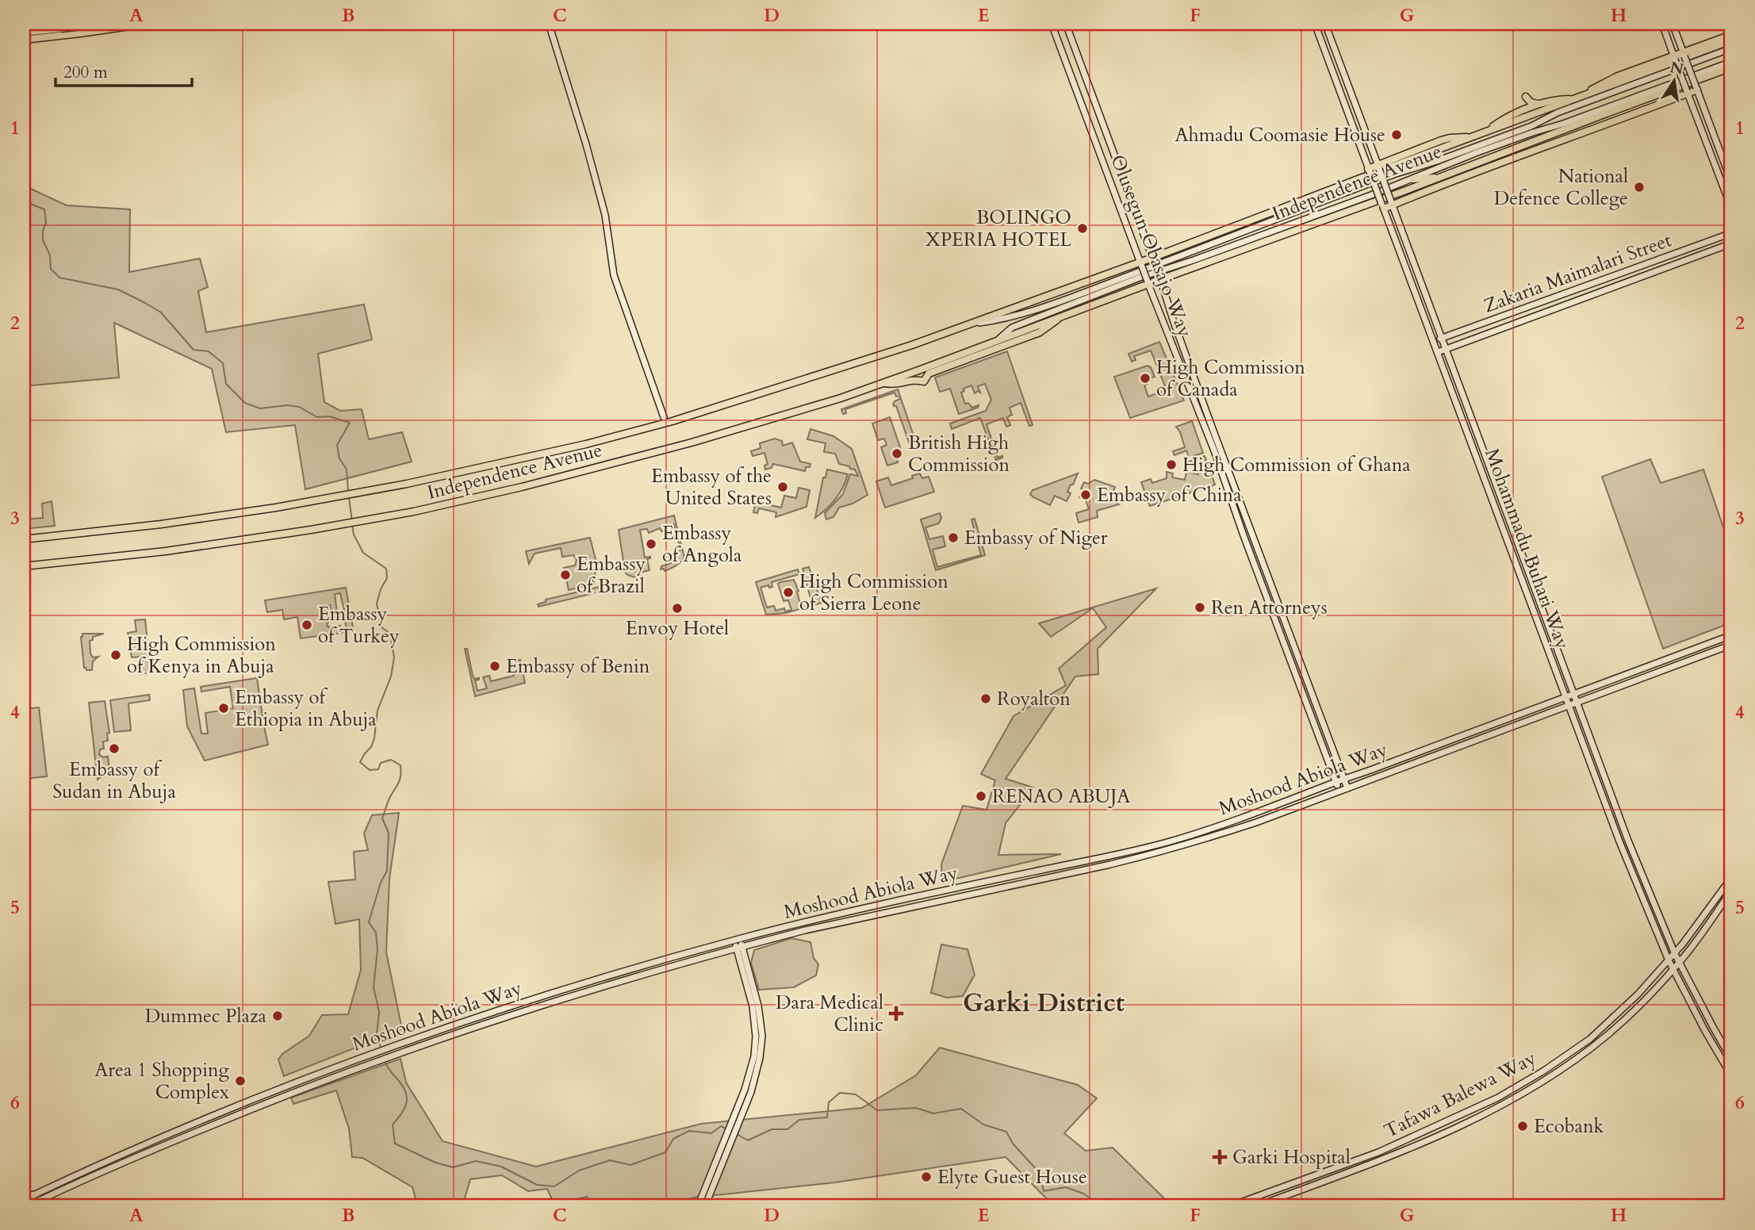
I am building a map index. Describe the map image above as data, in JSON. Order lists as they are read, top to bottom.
{
  "streets": {
    "main road": [
      "Independence Avenue",
      "Olusegun Obasajo Way",
      "Zakaria Maimalari Street",
      "Mohammadu Buhari Way",
      "Moshood Abiola Way",
      "Tafawa Balewa Way"
    ]
  },
  "crossings": [
    ["Independence Avenue", "Olusegun Obasajo Way"],
    ["Olusegun Obasajo Way", "Moshood Abiola Way"],
    ["Zakaria Maimalari Street", "Mohammadu Buhari Way"],
    ["Mohammadu Buhari Way", "Moshood Abiola Way"],
    ["Mohammadu Buhari Way", "Tafawa Balewa Way"]
  ],
  "districts": ["Garki District"],
  "places": {
    "other": [
      "Ahmadu Coomasie House",
      "National Defence College",
      "BOLINGO XPERIA HOTEL",
      "High Commission of Canada",
      "British High Commission",
      "High Commission of Ghana",
      "Embassy of the United States",
      "Embassy of China",
      "Embassy of Niger",
      "Embassy of Angola",
      "Embassy of Brazil",
      "High Commission of Sierra Leone",
      "Ren Attorneys",
      "Envoy Hotel",
      "Embassy of Turkey",
      "High Commission of Kenya in Abuja",
      "Embassy of Benin",
      "Royalton",
      "Embassy of Ethiopia in Abuja",
      "Embassy of Sudan in Abuja",
      "RENAO ABUJA",
      "Dummec Plaza",
      "Area 1 Shopping Complex",
      "Ecobank",
      "Elyte Guest House"
    ],
    "health": ["Dara Medical Clinic", "Garki Hospital"]
  },
  "scale_bar": "200 m",
  "north": "top",
  "grid": {
    "columns": [
      "A",
      "B",
      "C",
      "D",
      "E",
      "F",
      "G",
      "H"
    ],
    "rows": [
      "1",
      "2",
      "3",
      "4",
      "5",
      "6"
    ]
  }
}
